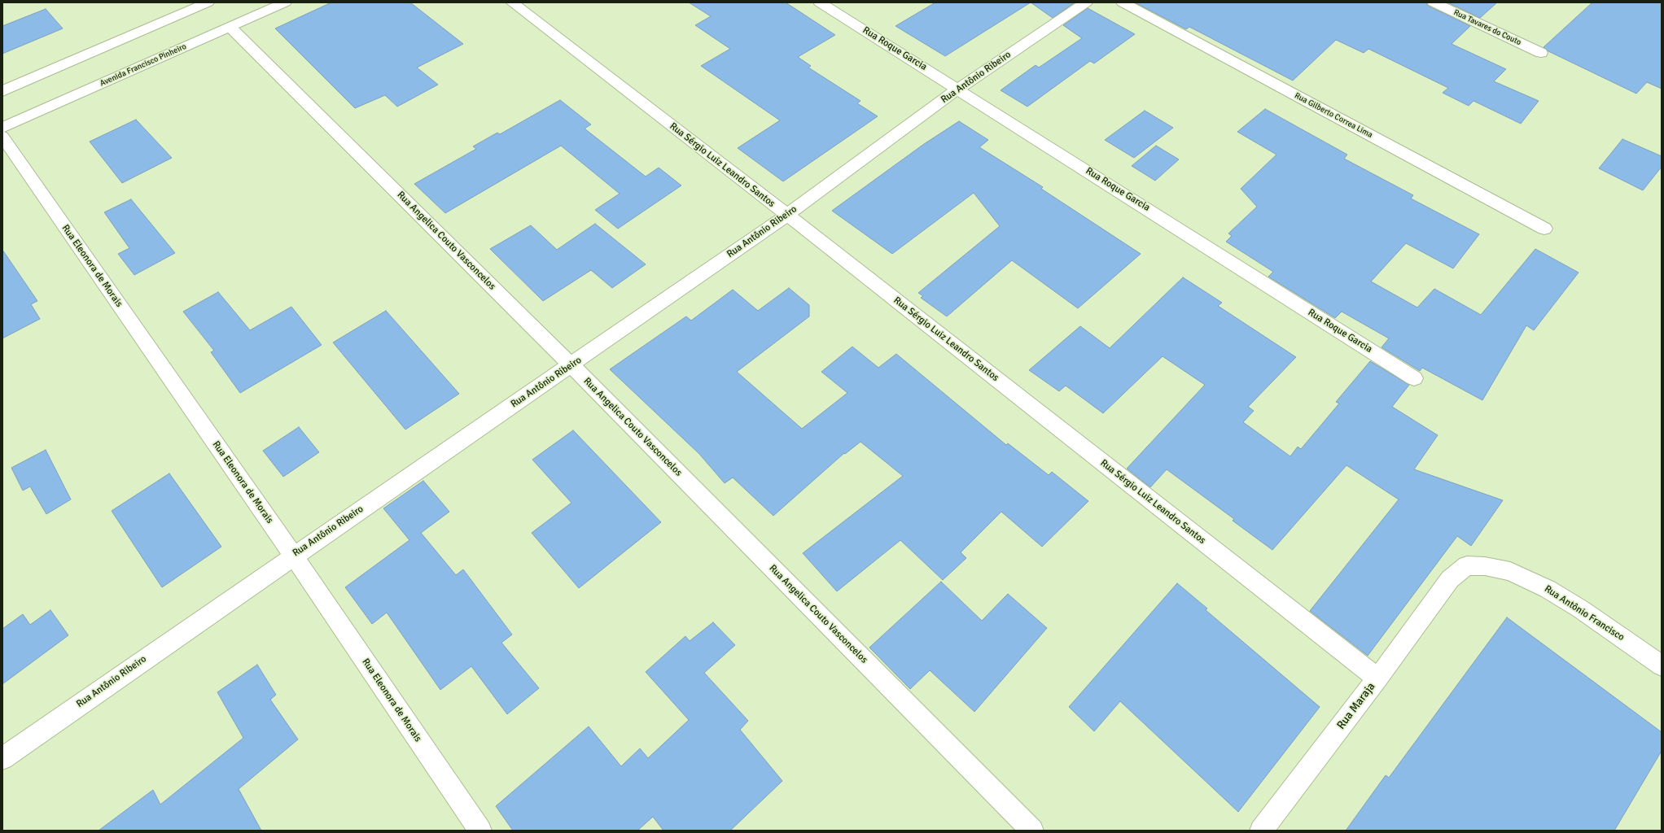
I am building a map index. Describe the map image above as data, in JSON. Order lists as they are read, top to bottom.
{
  "streets": {
    "street": [
      "Rua Tavares do Couto",
      "Rua Roque Garcia",
      "Avenida Francisco Pinheiro",
      "Rua Antônio Ribeiro",
      "Rua Gilberto Correa Lima",
      "Rua Sérgio Luiz Leandro Santos",
      "Rua Angelica Couto Vasconcelos",
      "Rua Eleonora de Morais",
      "Rua Antônio Francisco",
      "Rua Maraja"
    ]
  },
  "crossings": [
    ["Rua Roque Garcia", "Rua Antônio Ribeiro"],
    ["Avenida Francisco Pinheiro", "Rua Angelica Couto Vasconcelos"],
    ["Rua Antônio Ribeiro", "Rua Sérgio Luiz Leandro Santos"],
    ["Rua Antônio Ribeiro", "Rua Angelica Couto Vasconcelos"],
    ["Rua Antônio Ribeiro", "Rua Eleonora de Morais"],
    ["Rua Sérgio Luiz Leandro Santos", "Rua Maraja"],
    ["Rua Antônio Francisco", "Rua Maraja"]
  ]
}
